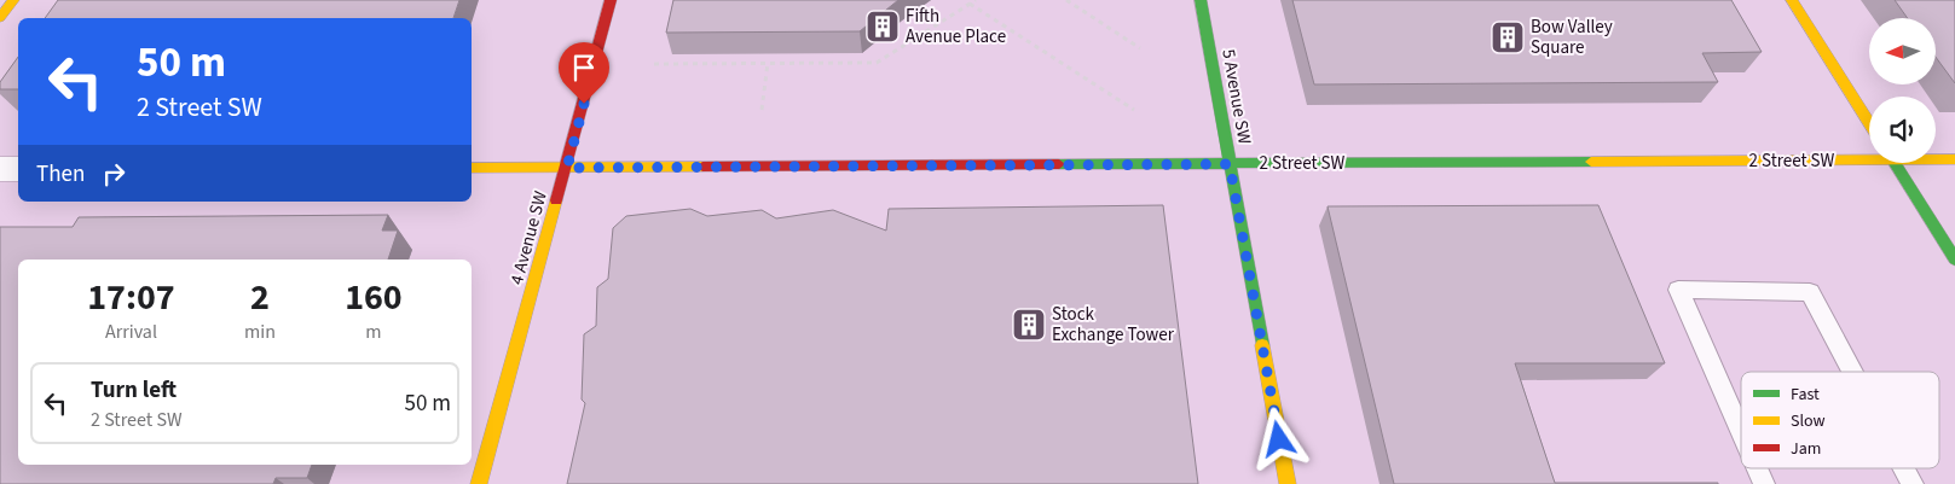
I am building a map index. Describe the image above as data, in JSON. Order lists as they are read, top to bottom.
{
  "streets": {
    "street": ["5 Avenue SW", "2 Street SW", "4 Avenue SW"]
  },
  "crossings": [
    ["5 Avenue SW", "2 Street SW"],
    ["2 Street SW", "4 Avenue SW"]
  ],
  "places": {
    "building": ["Fifth Avenue Place", "Bow Valley Square", "Stock Exchange Tower"]
  },
  "legend": ["Fast", "Slow", "Jam"],
  "north": "left",
  "page": {
    "turn": ["50 m", "2 Street SW"],
    "then": "Then",
    "eta": [
      "17:07",
      "Arrival",
      "2",
      "min",
      "160",
      "m"
    ],
    "list": [
      {
        "name": "Turn left",
        "note": "2 Street SW",
        "value": "50 m"
      }
    ]
  }
}
